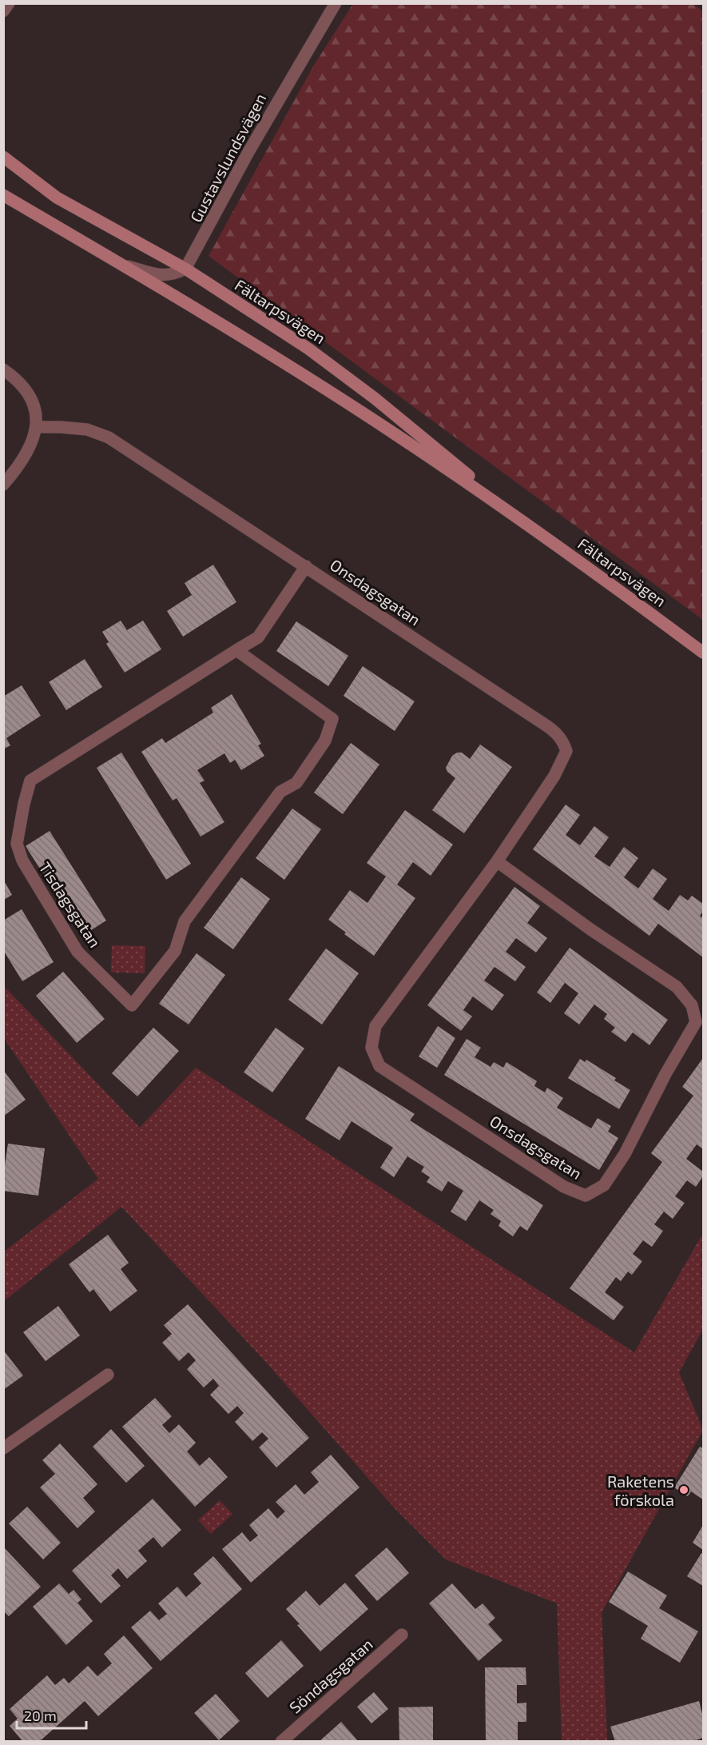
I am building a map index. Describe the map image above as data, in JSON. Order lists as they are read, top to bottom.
{
  "streets": {
    "main road": ["Fältarpsvägen"],
    "street": [
      "Gustavslundsvägen",
      "Onsdagsgatan",
      "Tisdagsgatan",
      "Söndagsgatan"
    ]
  },
  "crossings": [
    ["Gustavslundsvägen", "Fältarpsvägen"],
    ["Onsdagsgatan", "Tisdagsgatan"]
  ],
  "places": ["Raketens förskola"],
  "scale_bar": "20 m"
}
